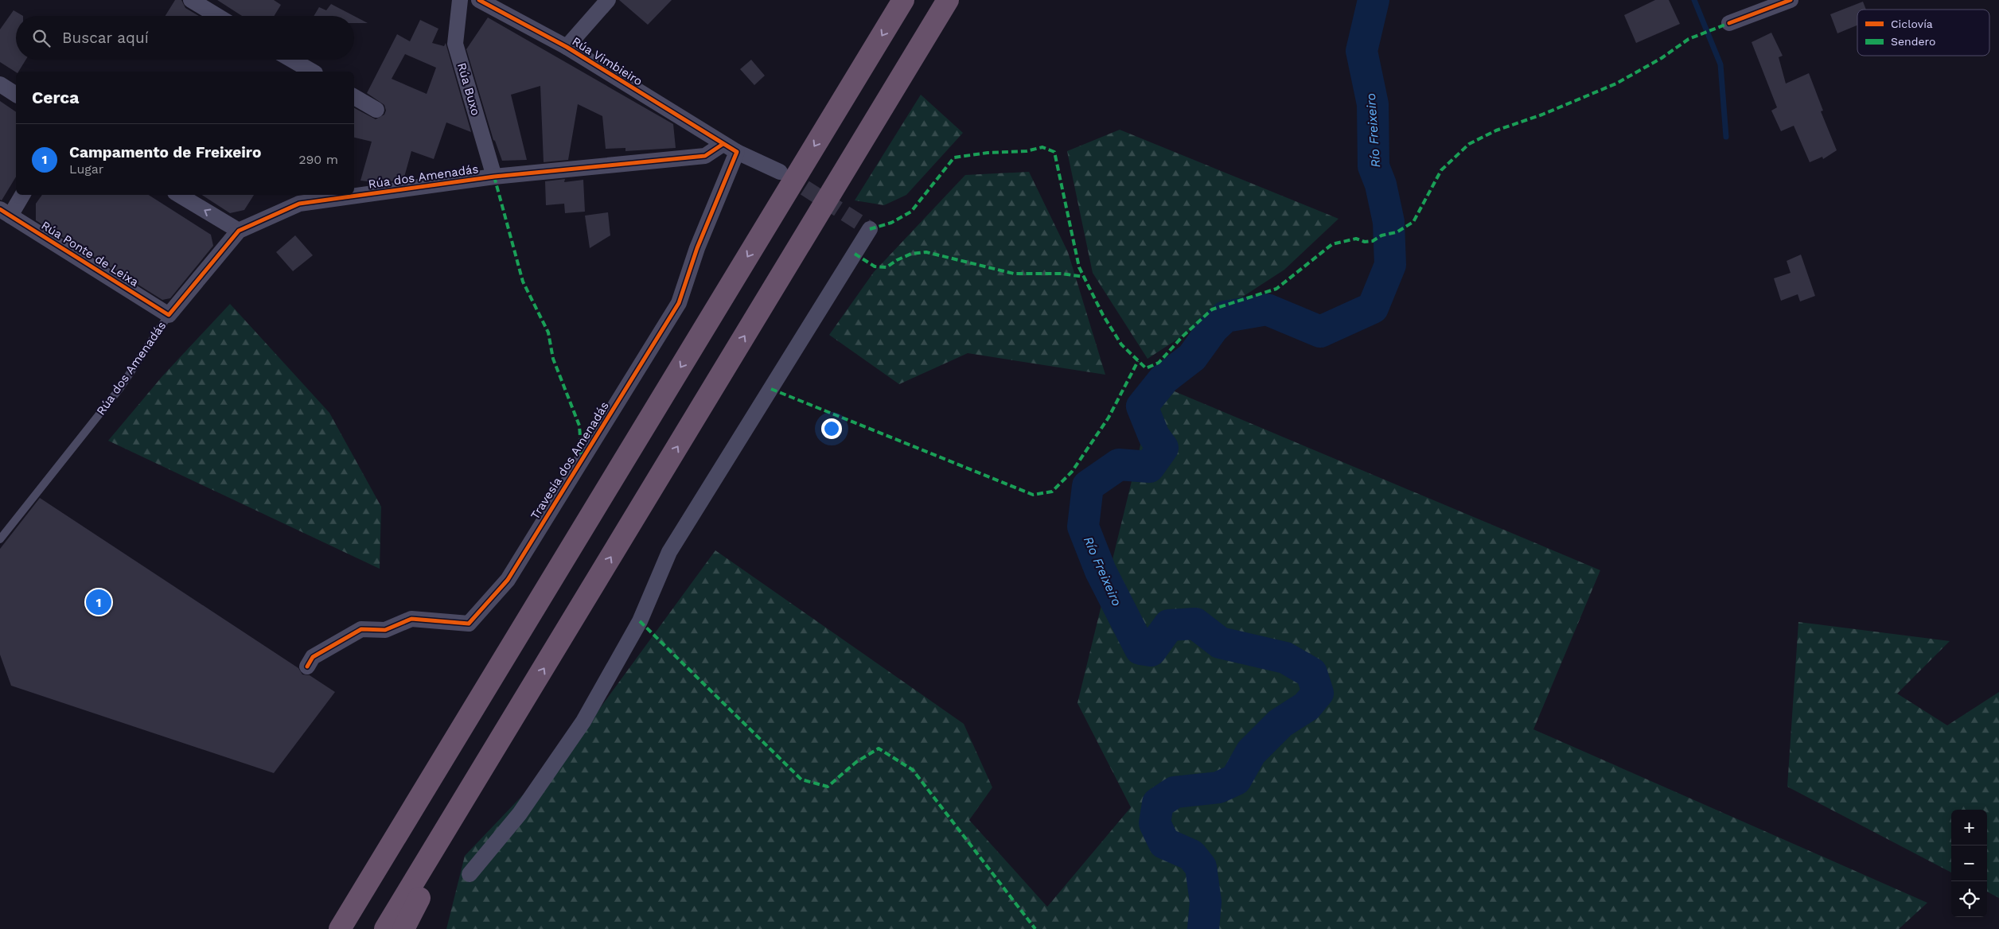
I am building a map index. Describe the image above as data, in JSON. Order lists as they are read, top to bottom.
{
  "streets": {
    "street": [
      "Rúa Vimbieiro",
      "Rúa Buxo",
      "Rúa dos Amenadás",
      "Rúa Ponte de Leixa",
      "Travesía dos Amenadás"
    ]
  },
  "crossings": [
    ["Rúa Vimbieiro", "Rúa dos Amenadás"],
    ["Rúa Buxo", "Rúa dos Amenadás"],
    ["Rúa dos Amenadás", "Rúa Ponte de Leixa"]
  ],
  "water": ["Río Freixeiro"],
  "legend": ["Ciclovía", "Sendero"],
  "page": {
    "search": "Buscar aquí",
    "heading": "Cerca",
    "list": [
      {
        "mark": "1",
        "name": "Campamento de Freixeiro",
        "note": "Lugar",
        "value": "290 m"
      }
    ],
    "pins": "1",
    "map_buttons": ["+", "−"]
  }
}
